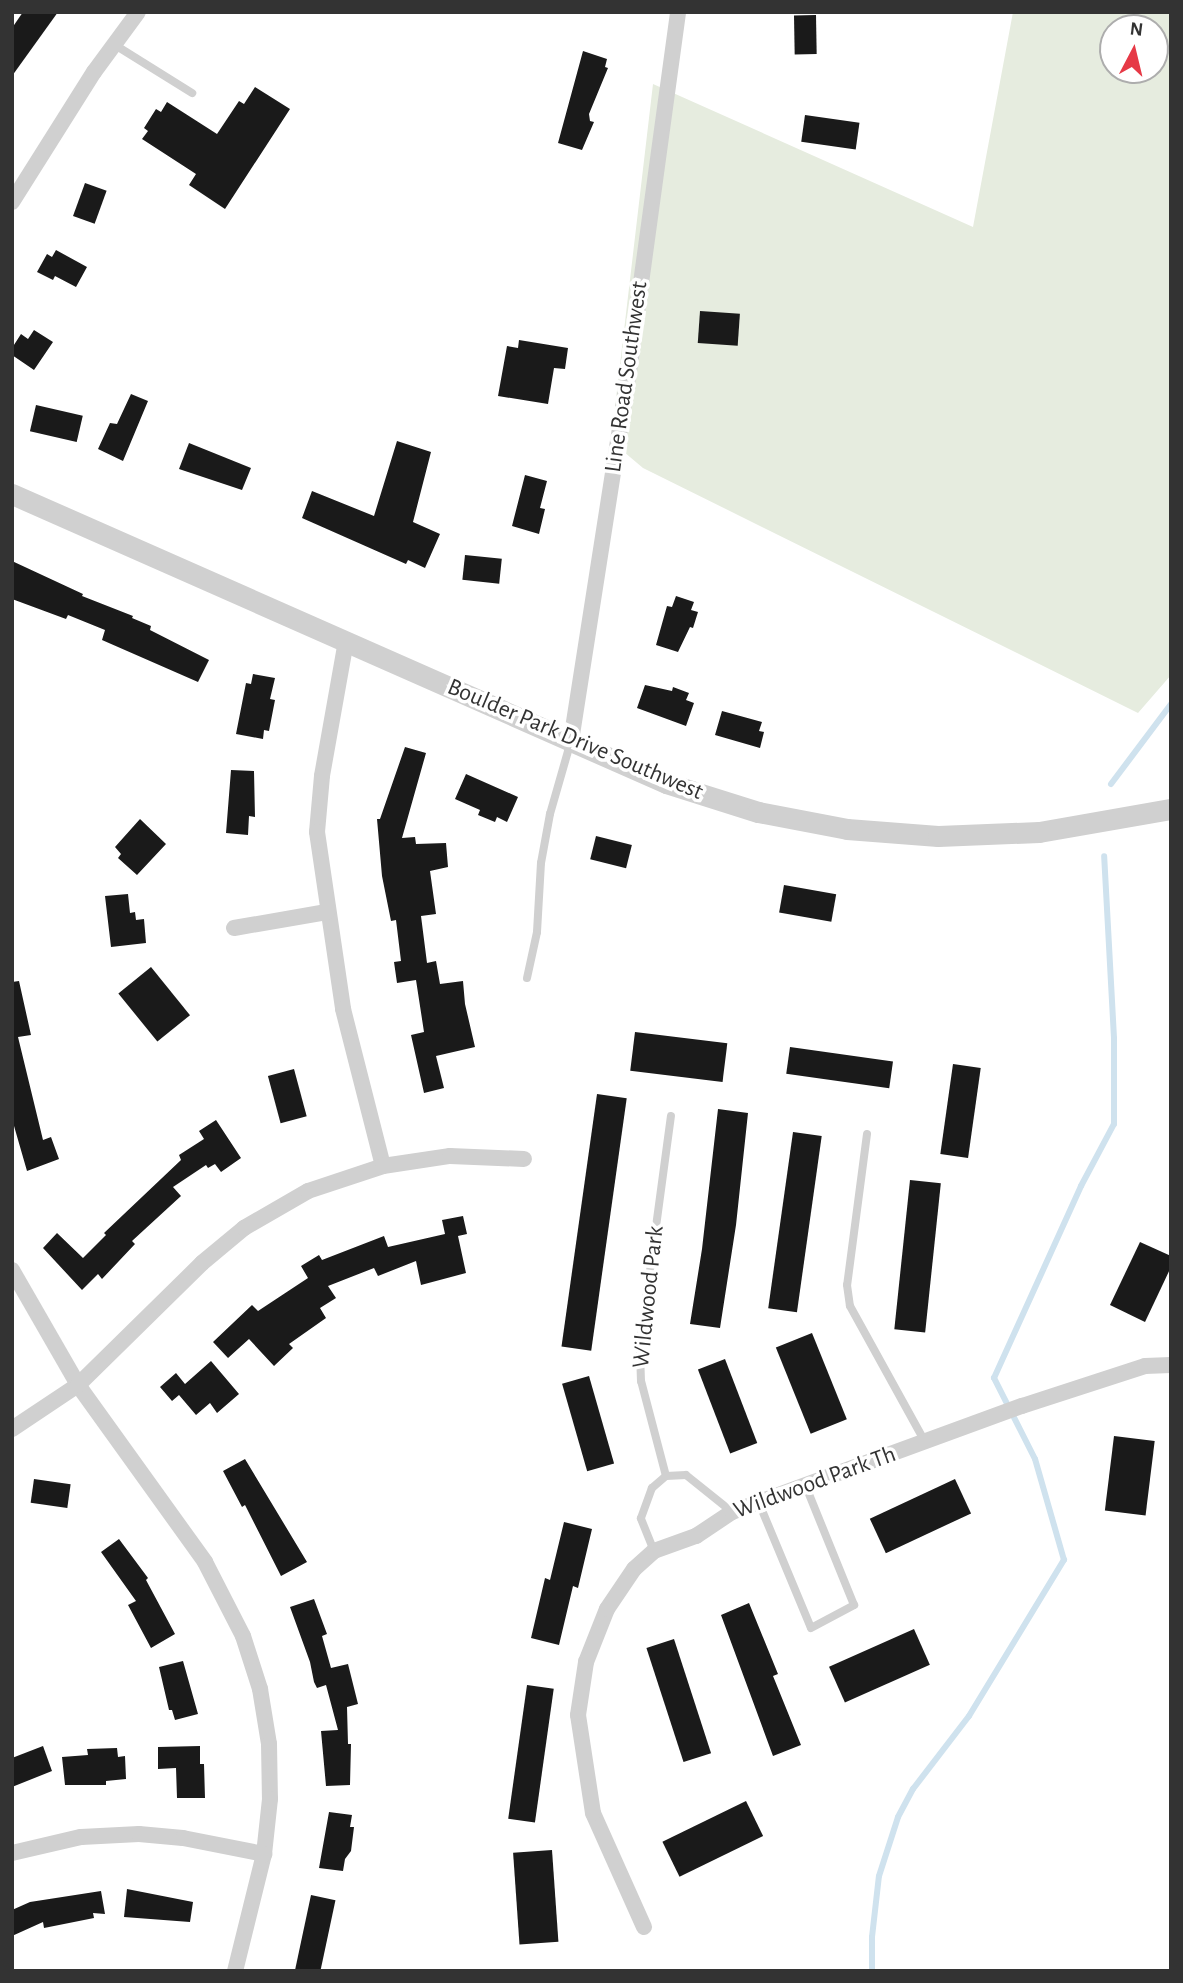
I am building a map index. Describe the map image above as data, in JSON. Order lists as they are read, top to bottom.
{
  "streets": {
    "street": ["Line Road Southwest", "Boulder Park Drive Southwest", "Wildwood Park Th"],
    "lane": ["Wildwood Park"]
  },
  "crossings": [
    ["Line Road Southwest", "Boulder Park Drive Southwest"]
  ],
  "north": "top"
}
